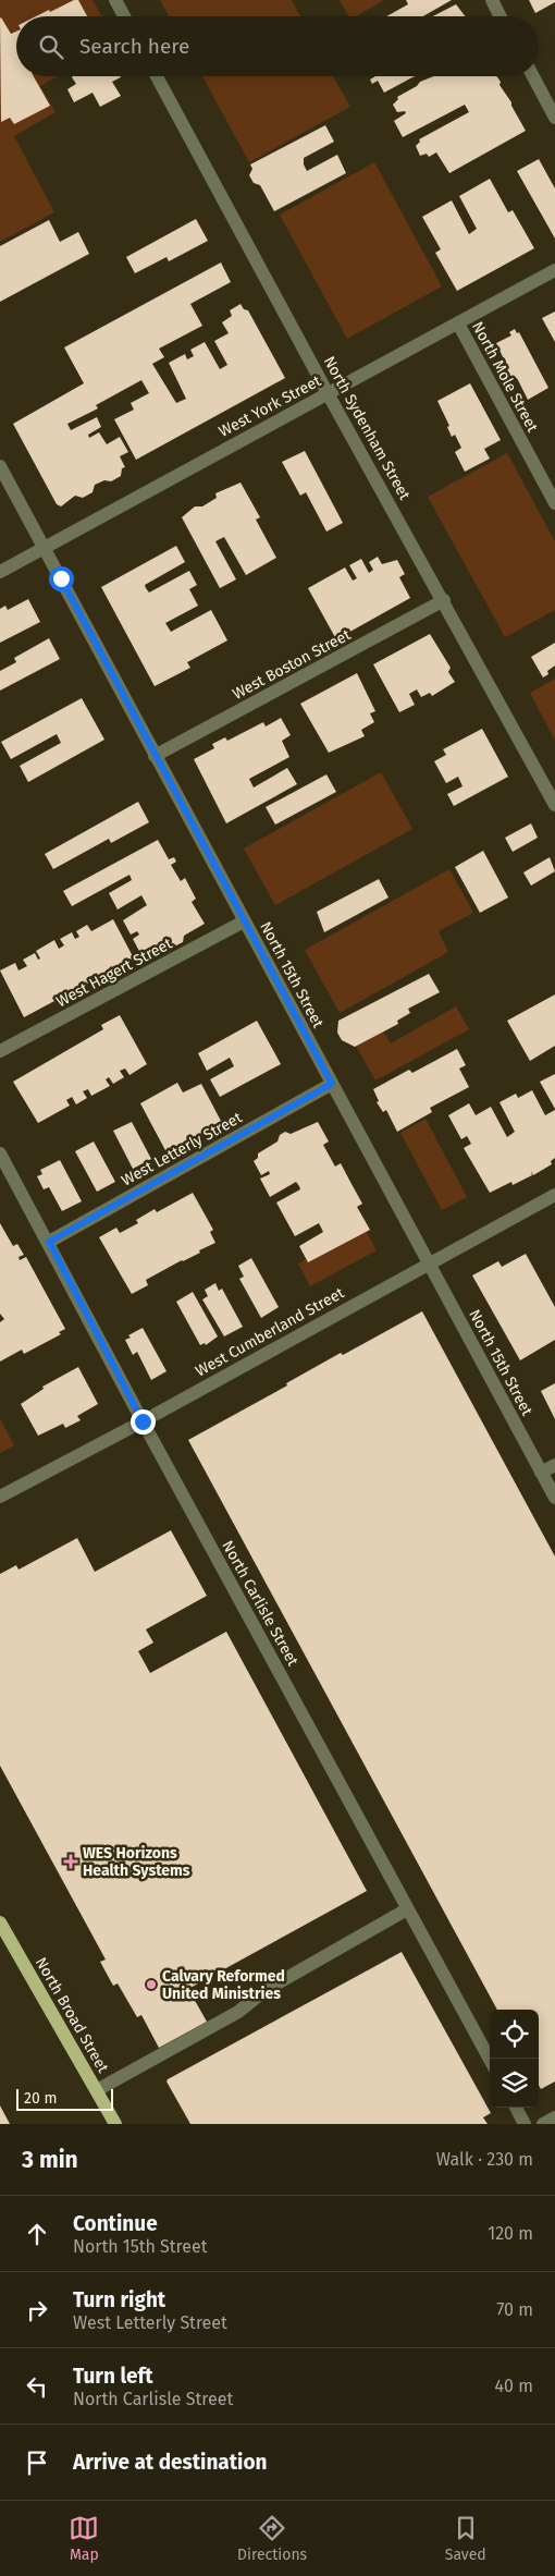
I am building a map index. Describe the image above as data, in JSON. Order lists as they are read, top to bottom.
{
  "streets": {
    "main road": ["North Broad Street"],
    "street": [
      "North Mole Street",
      "West York Street",
      "North Sydenham Street",
      "West Boston Street",
      "West Hagert Street",
      "North 15th Street",
      "West Letterly Street",
      "West Cumberland Street",
      "North Carlisle Street"
    ]
  },
  "crossings": [
    ["North Mole Street", "West York Street"],
    ["West York Street", "North Sydenham Street"],
    ["West York Street", "North 15th Street"],
    ["North Sydenham Street", "West Boston Street"],
    ["West Boston Street", "North 15th Street"],
    ["West Hagert Street", "North 15th Street"],
    ["North 15th Street", "West Letterly Street"],
    ["North 15th Street", "West Cumberland Street"],
    ["West Letterly Street", "North Carlisle Street"],
    ["West Cumberland Street", "North Carlisle Street"]
  ],
  "places": {
    "health": ["WES Horizons Health Systems"],
    "other": ["Calvary Reformed United Ministries"]
  },
  "scale_bar": "20 m",
  "page": {
    "search": "Search here",
    "scale": "20 m",
    "heading": ["3 min", "Walk · 230 m"],
    "list": [
      ["Continue", "North 15th Street", "120 m"],
      ["Turn right", "West Letterly Street", "70 m"],
      ["Turn left", "North Carlisle Street", "40 m"],
      "Arrive at destination"
    ],
    "nav": ["Map", "Directions", "Saved"]
  }
}
